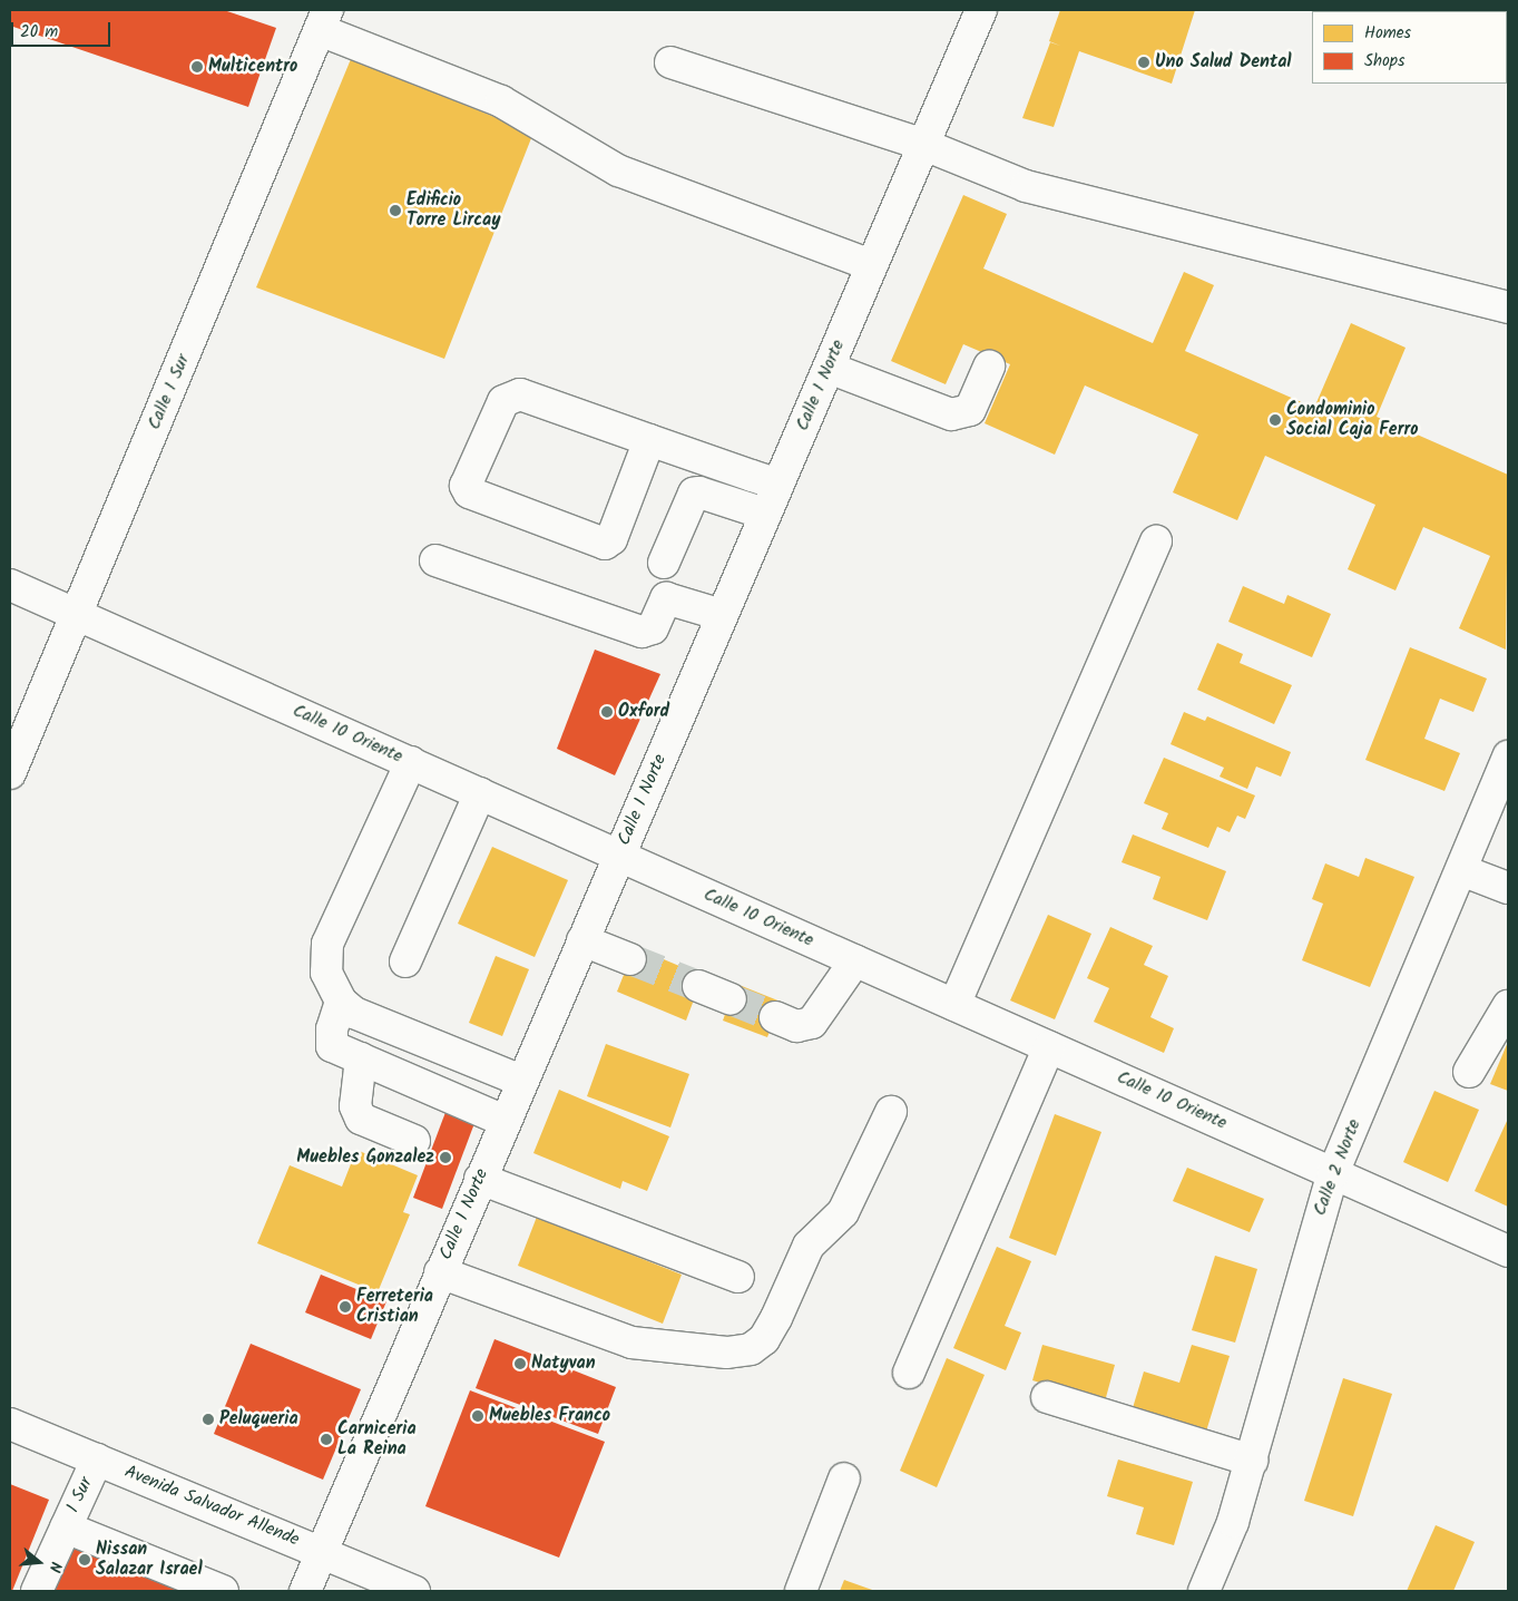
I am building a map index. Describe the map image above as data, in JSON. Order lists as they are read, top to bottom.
{
  "streets": {
    "street": [
      "Calle 1 Norte",
      "Calle 1 Sur",
      "Calle 10 Oriente",
      "Calle 2 Norte",
      "1 Sur",
      "Avenida Salvador Allende"
    ]
  },
  "crossings": [
    ["Calle 1 Norte", "Calle 10 Oriente"],
    ["Calle 1 Norte", "Avenida Salvador Allende"],
    ["Calle 1 Sur", "Calle 10 Oriente"],
    ["Calle 10 Oriente", "Calle 2 Norte"],
    ["1 Sur", "Avenida Salvador Allende"]
  ],
  "places": [
    "Uno Salud Dental",
    "Multicentro",
    "Edificio Torre Lircay",
    "Condominio Social Caja Ferro",
    "Oxford",
    "Muebles Gonzalez",
    "Ferreteria Cristian",
    "Natyvan",
    "Muebles Franco",
    "Peluqueria",
    "Carniceria La Reina",
    "Nissan Salazar Israel"
  ],
  "legend": ["Homes", "Shops"],
  "scale_bar": "20 m",
  "north": "right"
}
